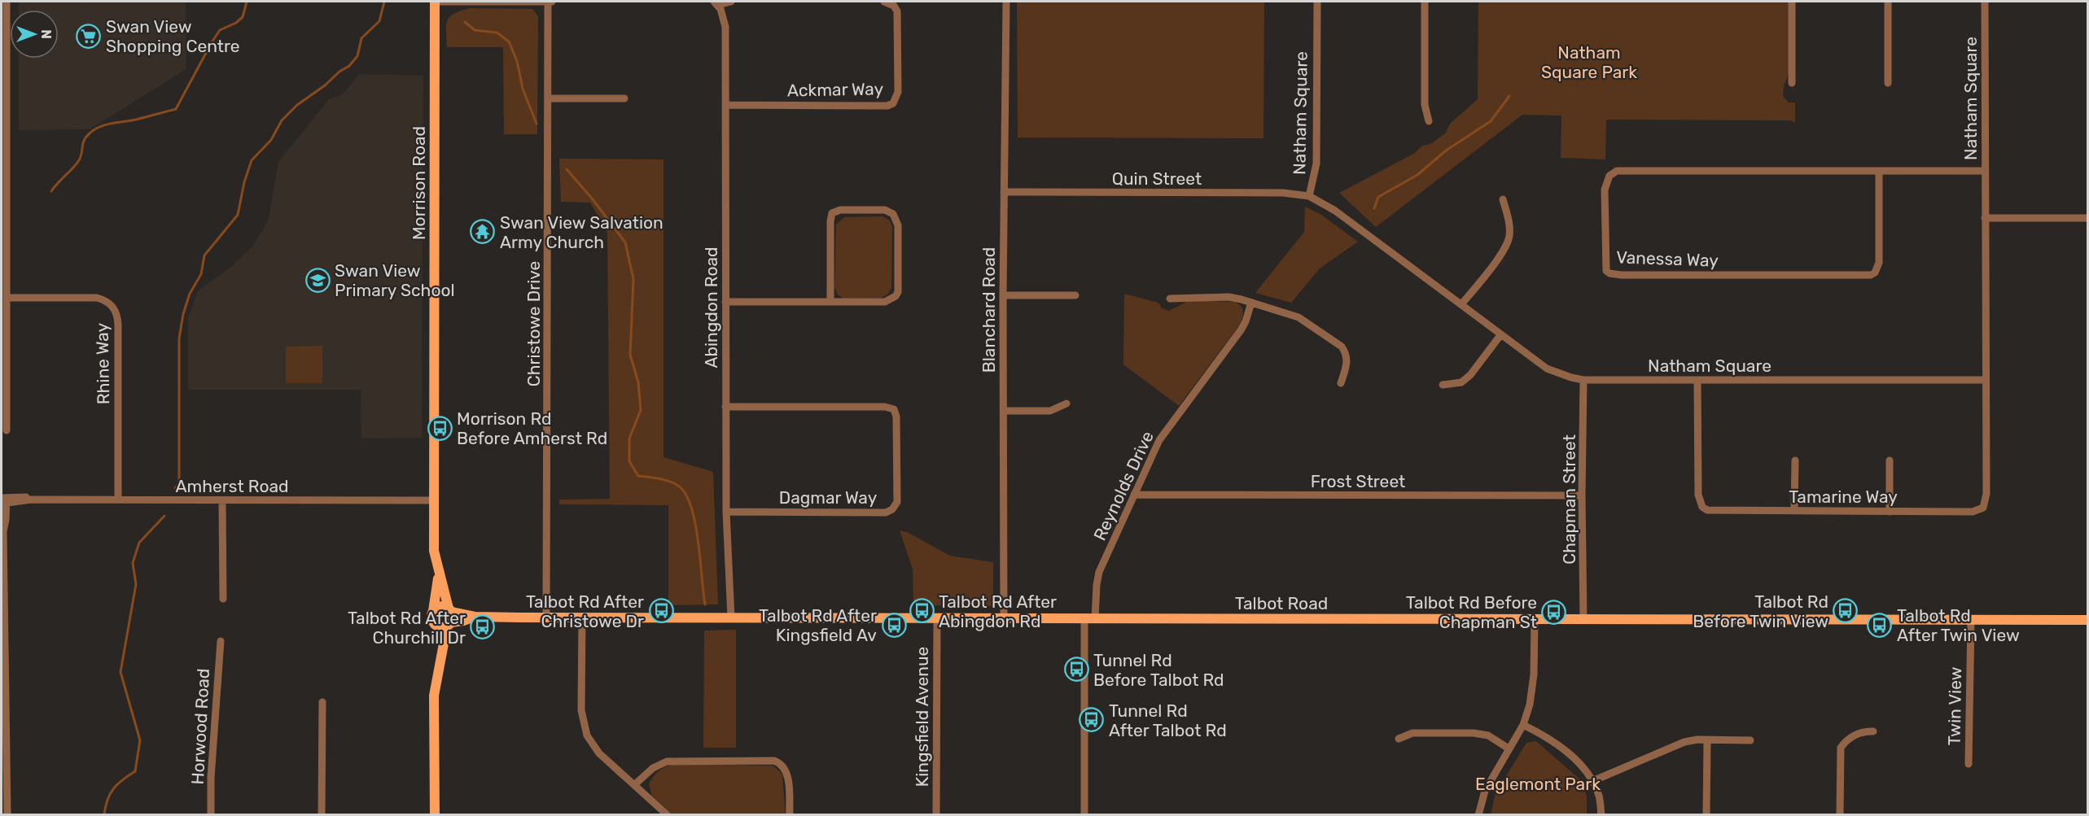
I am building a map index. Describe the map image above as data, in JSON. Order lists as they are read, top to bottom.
{
  "streets": {
    "main road": ["Morrison Road", "Talbot Road"],
    "street": [
      "Ackmar Way",
      "Natham Square",
      "Quin Street",
      "Vanessa Way",
      "Abingdon Road",
      "Blanchard Road",
      "Christowe Drive",
      "Rhine Way",
      "Frost Street",
      "Amherst Road",
      "Reynolds Drive",
      "Tamarine Way",
      "Dagmar Way",
      "Chapman Street",
      "Twin View",
      "Kingsfield Avenue",
      "Horwood Road"
    ]
  },
  "crossings": [
    ["Ackmar Way", "Abingdon Road"],
    ["Natham Square", "Quin Street"],
    ["Natham Square", "Vanessa Way"],
    ["Natham Square", "Tamarine Way"],
    ["Natham Square", "Chapman Street"],
    ["Quin Street", "Blanchard Road"],
    ["Morrison Road", "Amherst Road"],
    ["Morrison Road", "Talbot Road"],
    ["Abingdon Road", "Dagmar Way"],
    ["Abingdon Road", "Talbot Road"],
    ["Blanchard Road", "Talbot Road"],
    ["Christowe Drive", "Talbot Road"],
    ["Rhine Way", "Amherst Road"],
    ["Frost Street", "Reynolds Drive"],
    ["Frost Street", "Chapman Street"],
    ["Reynolds Drive", "Talbot Road"],
    ["Chapman Street", "Talbot Road"],
    ["Talbot Road", "Twin View"],
    ["Talbot Road", "Kingsfield Avenue"]
  ],
  "parks": ["Natham Square Park", "Eaglemont Park"],
  "places": {
    "supermarket": ["Swan View Shopping Centre"],
    "temple": ["Swan View Salvation Army Church"],
    "school or university": ["Swan View Primary School"],
    "bus stop": [
      "Morrison Rd Before Amherst Rd",
      "Talbot Rd After Christowe Dr",
      "Talbot Rd After Abingdon Rd",
      "Talbot Rd Before Twin View",
      "Talbot Rd Before Chapman St",
      "Talbot Rd After Kingsfield Av",
      "Talbot Rd After Twin View",
      "Talbot Rd After Churchill Dr",
      "Tunnel Rd Before Talbot Rd",
      "Tunnel Rd After Talbot Rd"
    ]
  },
  "north": "right"
}
